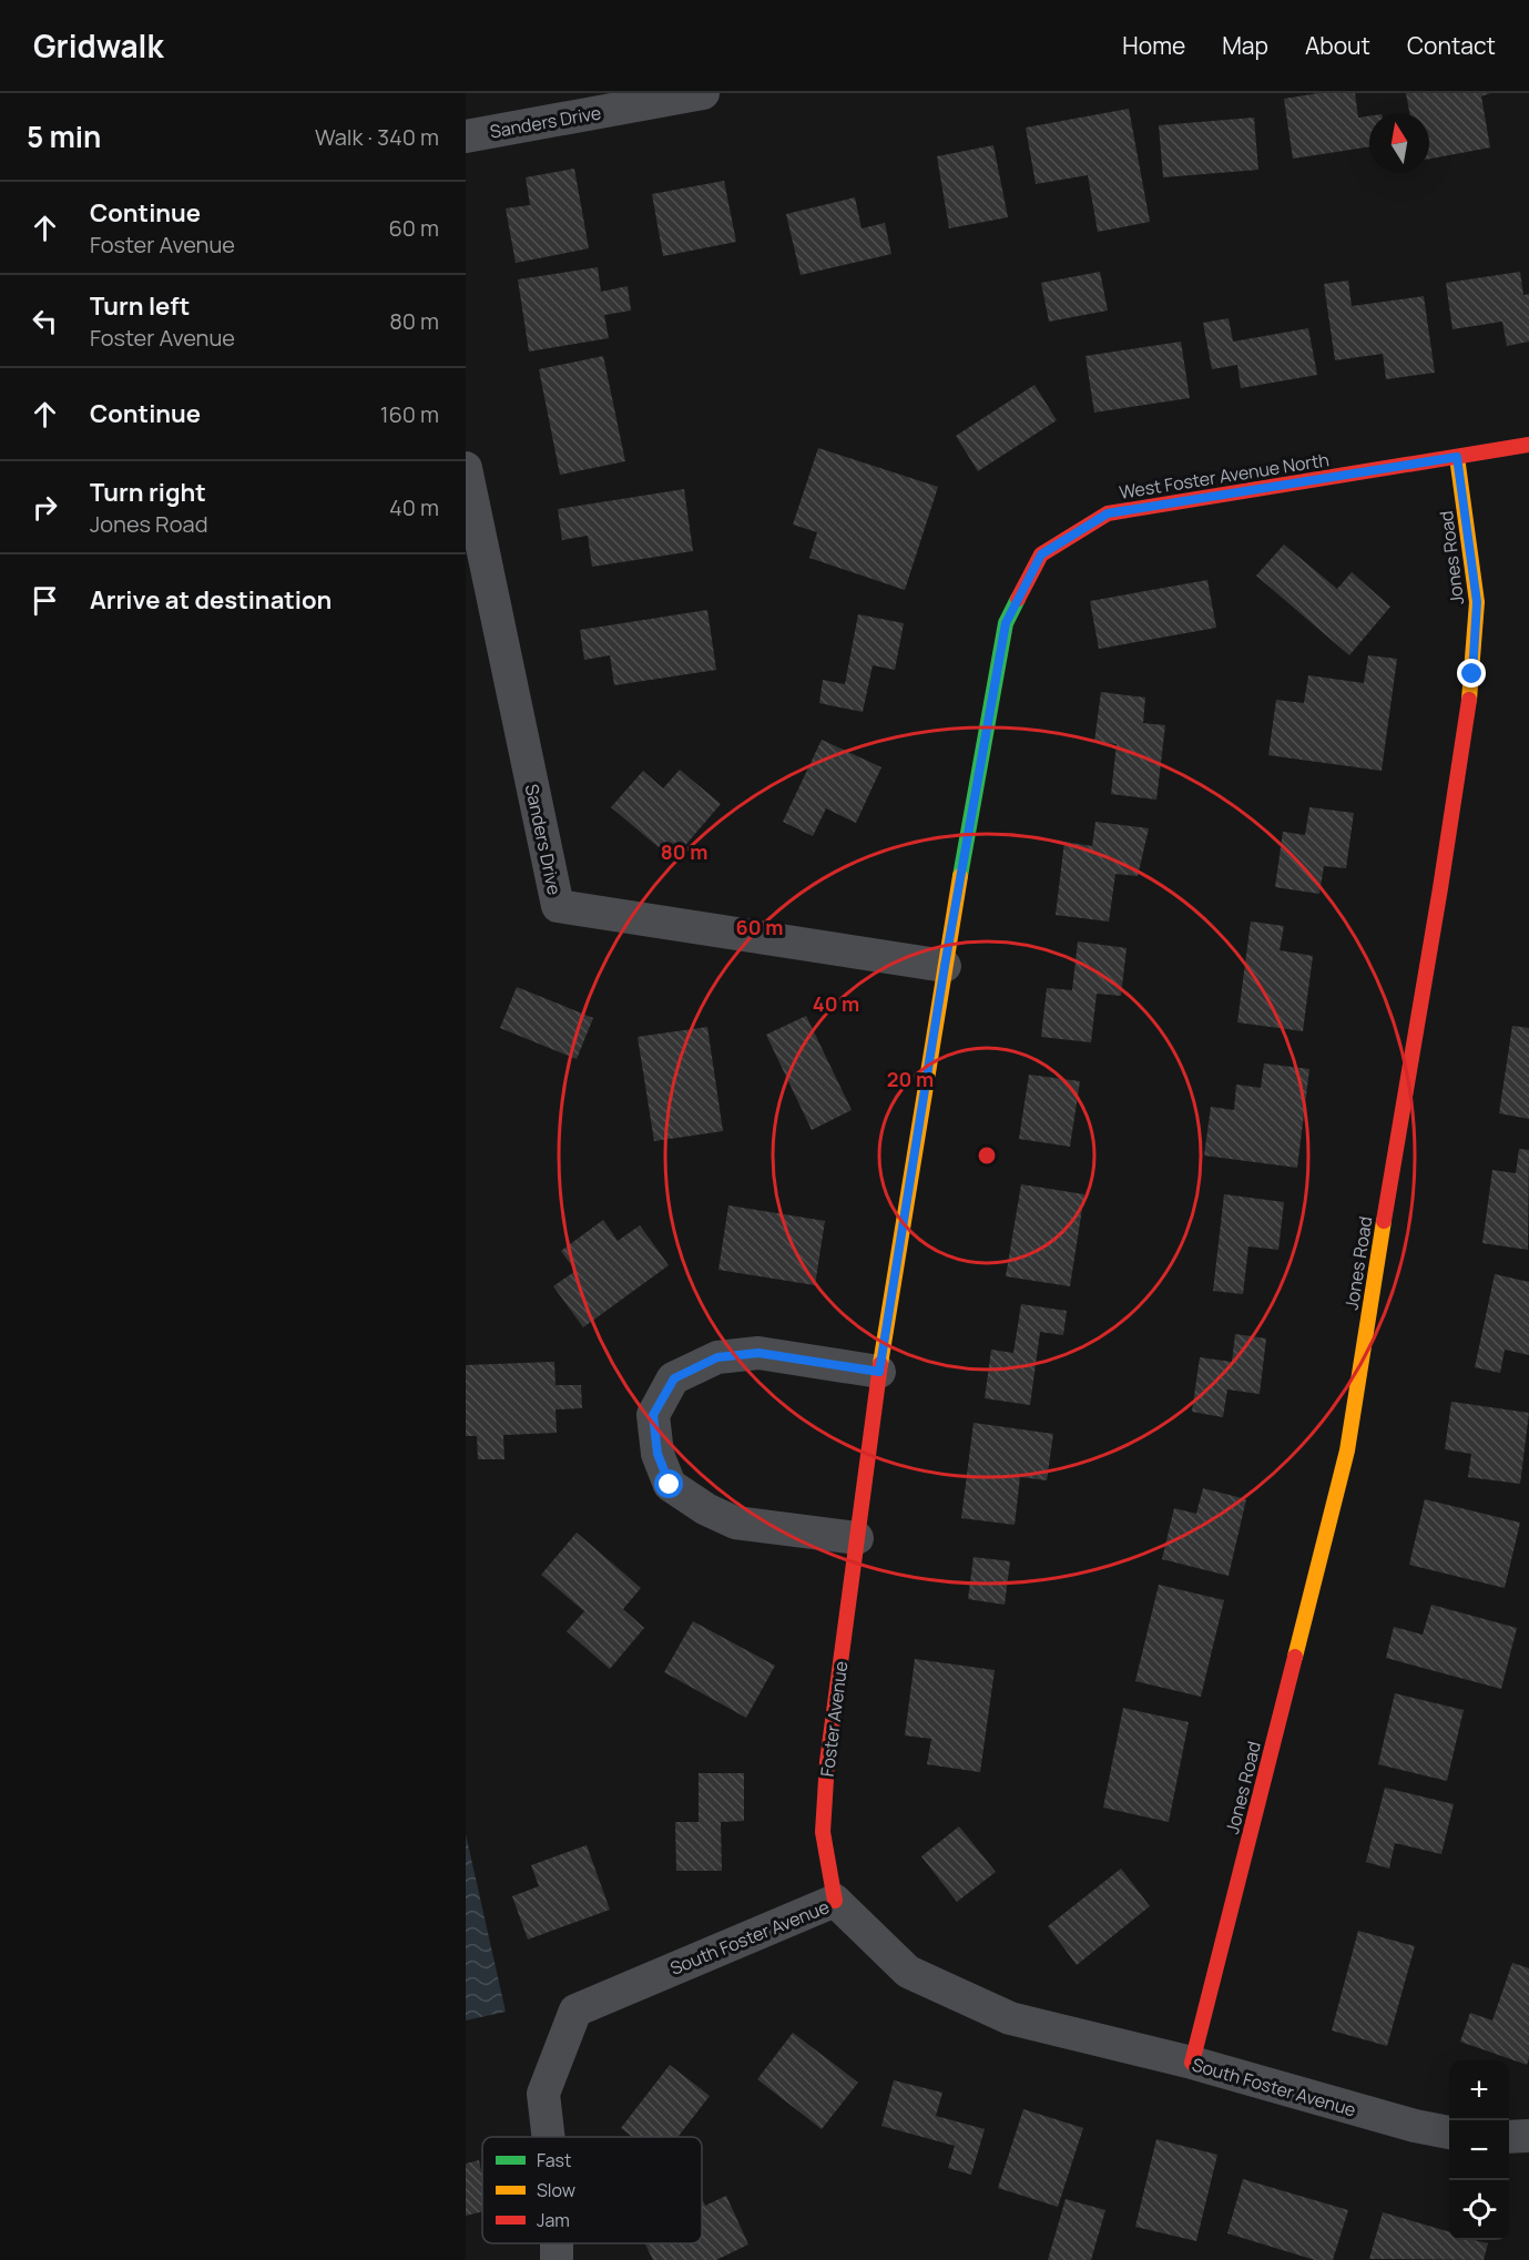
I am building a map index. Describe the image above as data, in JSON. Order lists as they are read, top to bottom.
{
  "streets": {
    "street": [
      "Sanders Drive",
      "West Foster Avenue North",
      "Jones Road",
      "Foster Avenue",
      "South Foster Avenue"
    ]
  },
  "crossings": [
    ["Sanders Drive", "West Foster Avenue North"],
    ["Sanders Drive", "Foster Avenue"],
    ["West Foster Avenue North", "Jones Road"],
    ["West Foster Avenue North", "Foster Avenue"],
    ["Jones Road", "South Foster Avenue"],
    ["Foster Avenue", "South Foster Avenue"]
  ],
  "legend": ["Fast", "Slow", "Jam"],
  "north": "top",
  "page": {
    "header": "Gridwalk",
    "nav": [
      "Home",
      "Map",
      "About",
      "Contact"
    ],
    "heading": ["5 min", "Walk · 340 m"],
    "list": [
      ["Continue", "Foster Avenue", "60 m"],
      ["Turn left", "Foster Avenue", "80 m"],
      ["Continue", "160 m"],
      ["Turn right", "Jones Road", "40 m"],
      "Arrive at destination"
    ],
    "map_buttons": ["+", "−"]
  },
  "rings": [
    "80 m",
    "60 m",
    "40 m",
    "20 m"
  ]
}
